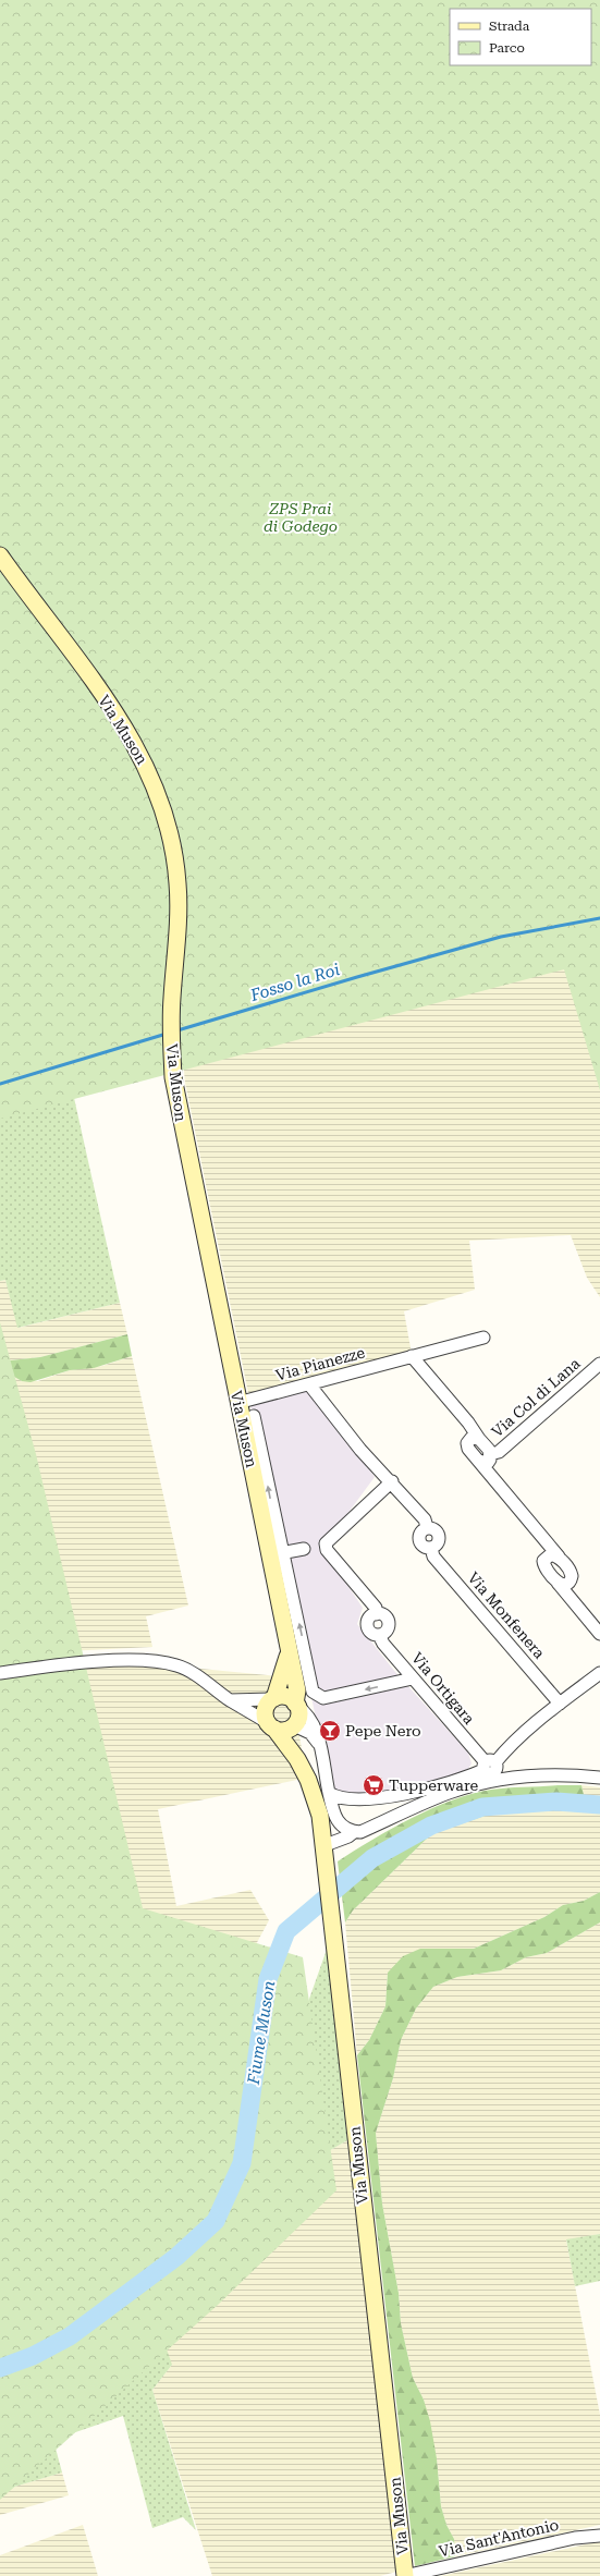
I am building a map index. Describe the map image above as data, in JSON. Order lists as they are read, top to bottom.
{
  "streets": {
    "main road": ["Via Muson"],
    "street": [
      "Via Pianezze",
      "Via Col di Lana",
      "Via Monfenera",
      "Via Ortigara",
      "Via Sant'Antonio"
    ]
  },
  "crossings": [
    ["Via Muson", "Via Pianezze"],
    ["Via Muson", "Via Sant'Antonio"],
    ["Via Pianezze", "Via Col di Lana"],
    ["Via Pianezze", "Via Monfenera"]
  ],
  "water": ["Fosso la Roi", "Fiume Muson"],
  "parks": ["ZPS Prai di Godego"],
  "places": {
    "bar": ["Pepe Nero"],
    "supermarket": ["Tupperware"]
  },
  "legend": ["Strada", "Parco"]
}
